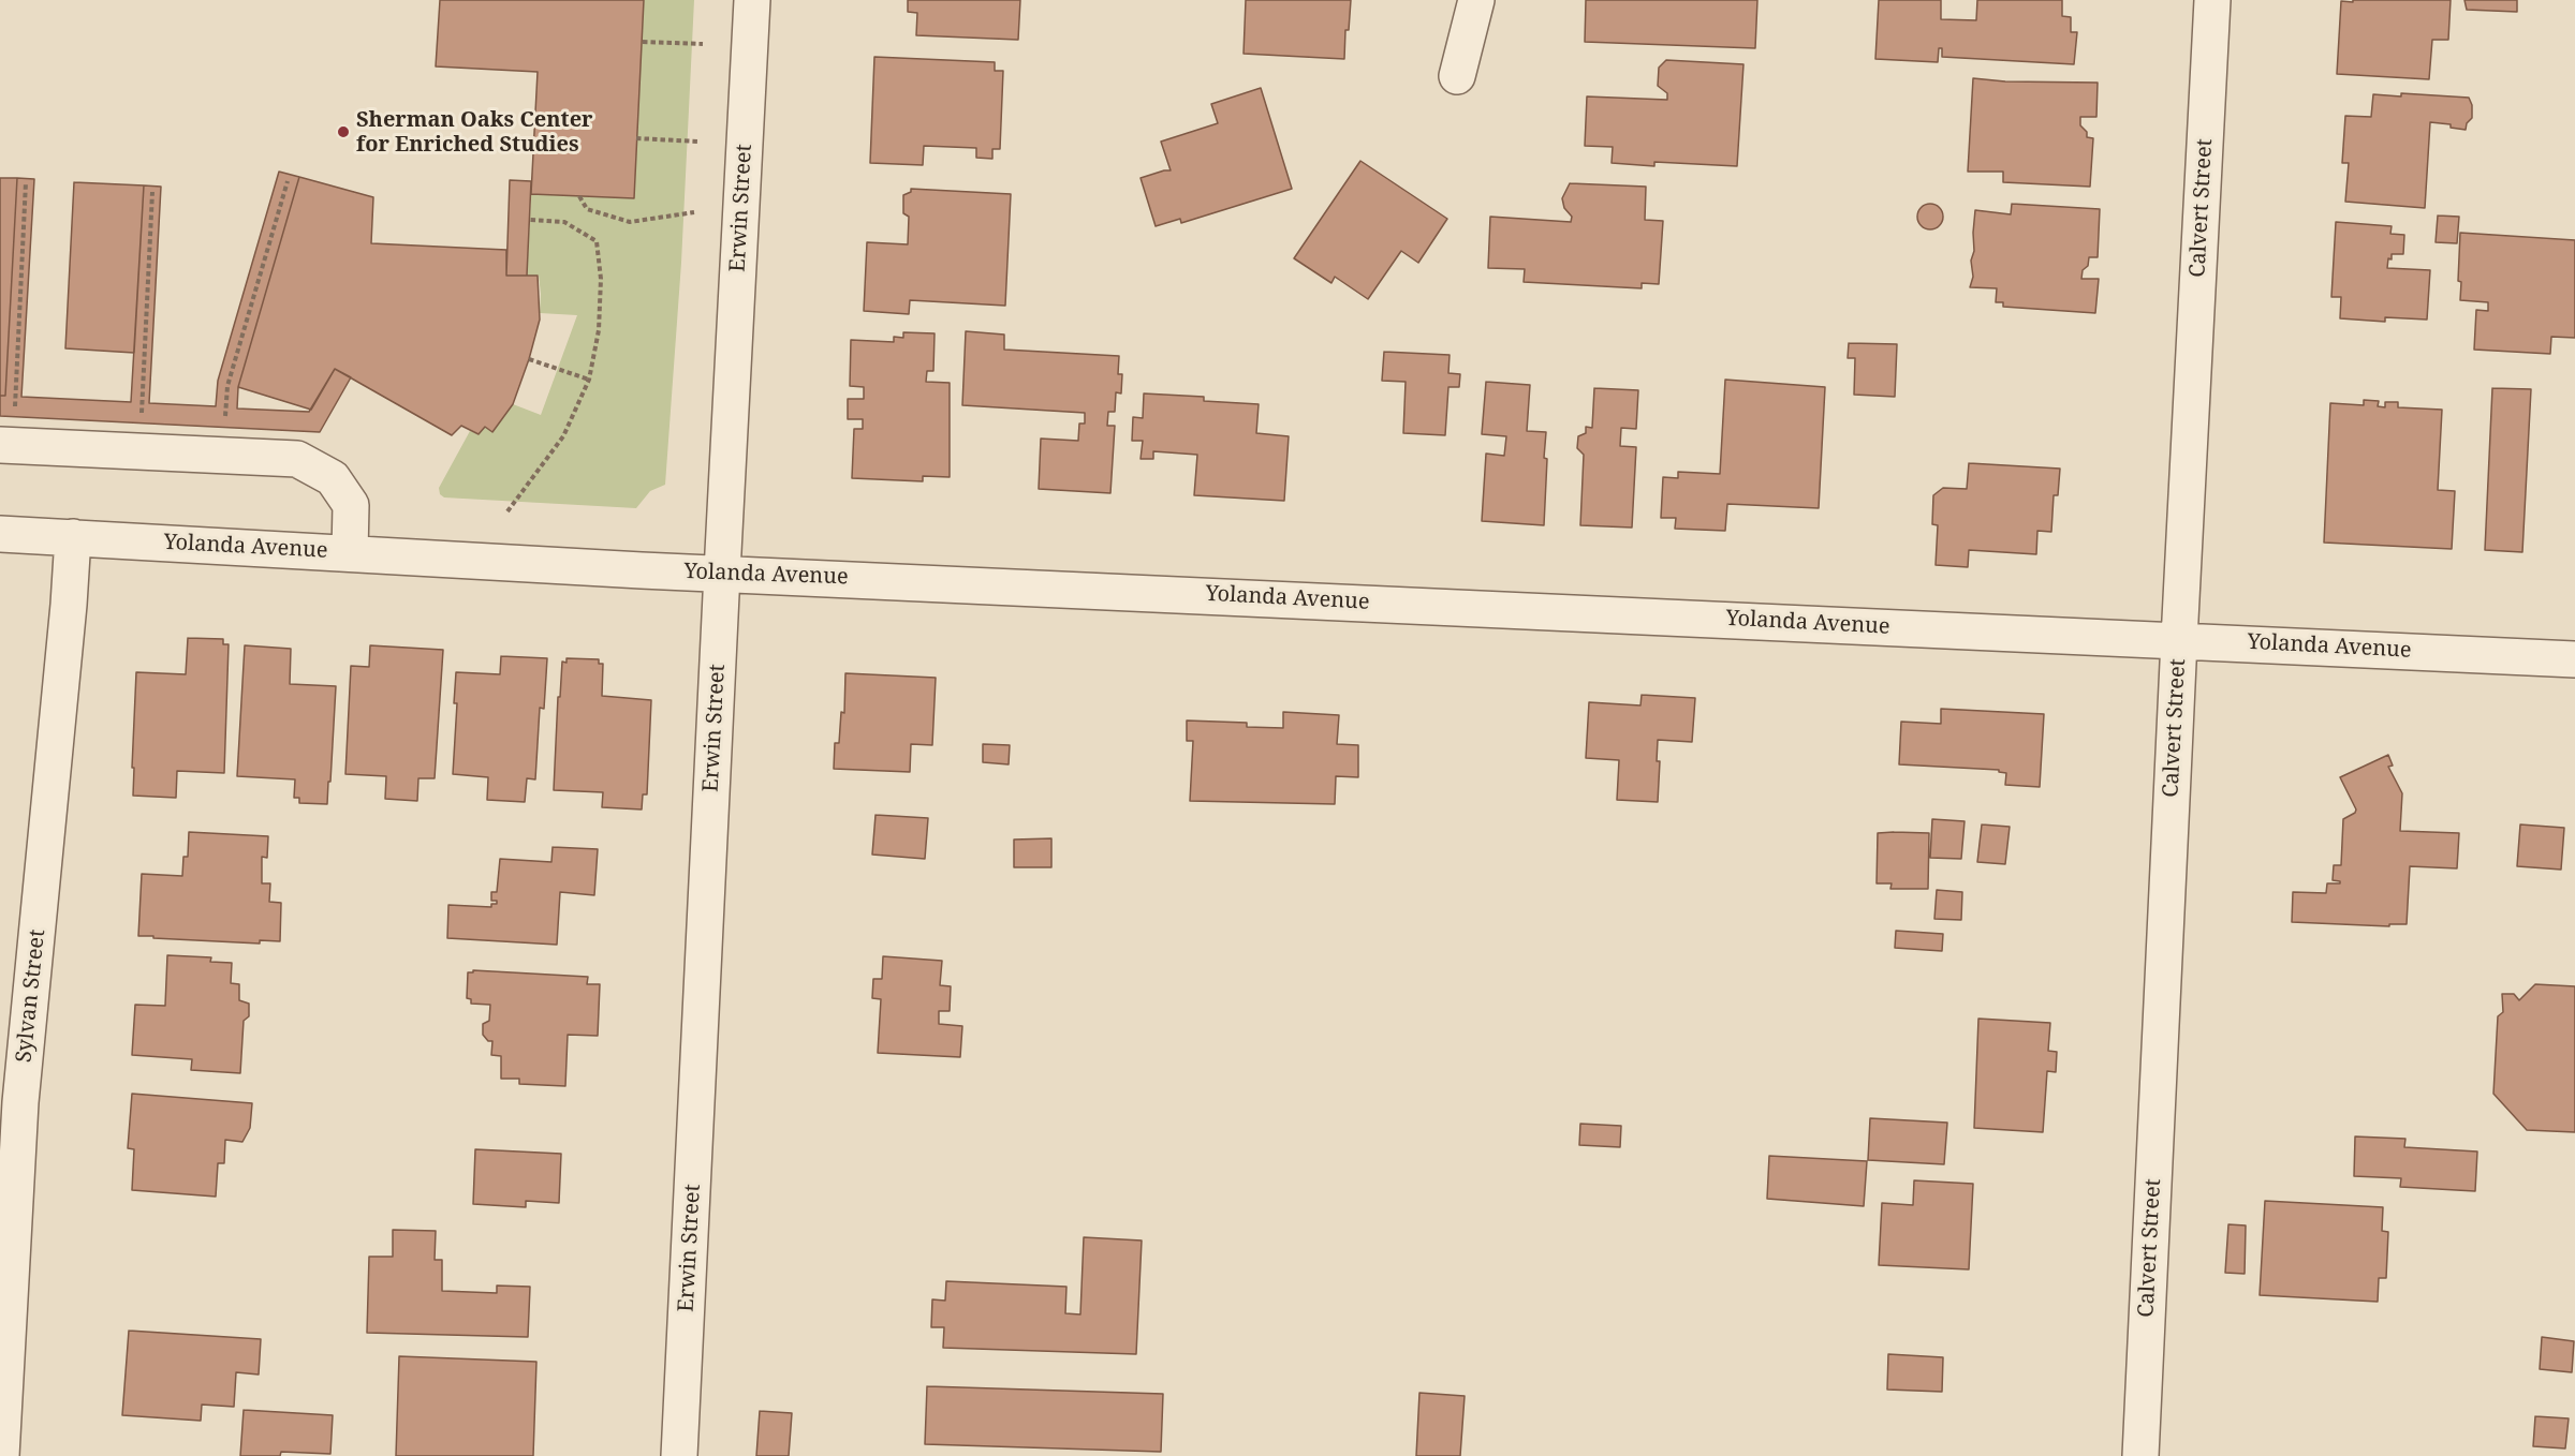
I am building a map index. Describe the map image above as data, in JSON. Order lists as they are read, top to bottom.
{
  "streets": {
    "street": [
      "Erwin Street",
      "Calvert Street",
      "Yolanda Avenue",
      "Sylvan Street"
    ]
  },
  "crossings": [
    ["Erwin Street", "Yolanda Avenue"],
    ["Calvert Street", "Yolanda Avenue"],
    ["Yolanda Avenue", "Sylvan Street"]
  ],
  "places": ["Sherman Oaks Center for Enriched Studies"]
}
